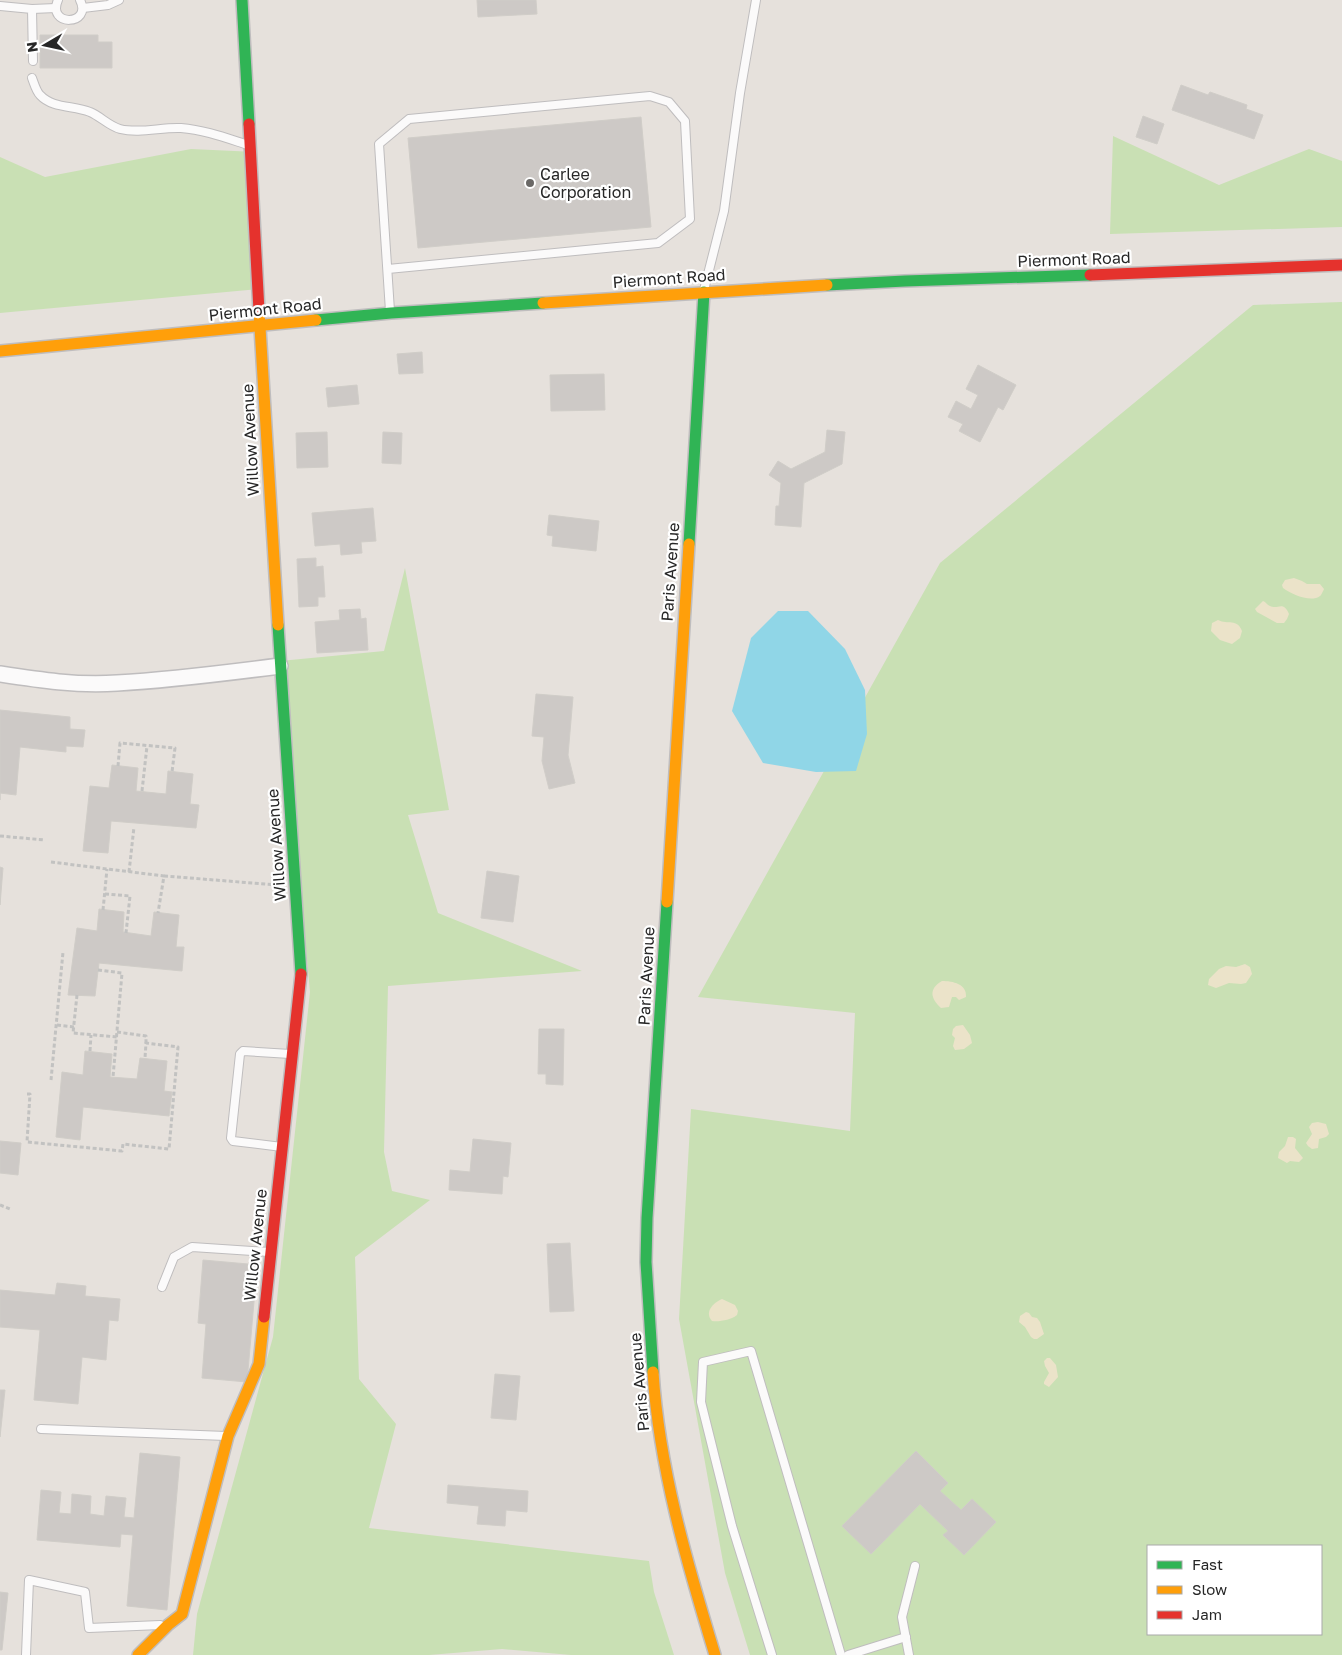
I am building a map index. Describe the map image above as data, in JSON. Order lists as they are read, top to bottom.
{
  "streets": {
    "street": ["Piermont Road", "Willow Avenue", "Paris Avenue"]
  },
  "crossings": [
    ["Piermont Road", "Willow Avenue"],
    ["Piermont Road", "Paris Avenue"]
  ],
  "places": ["Carlee Corporation"],
  "legend": ["Fast", "Slow", "Jam"],
  "north": "left"
}
